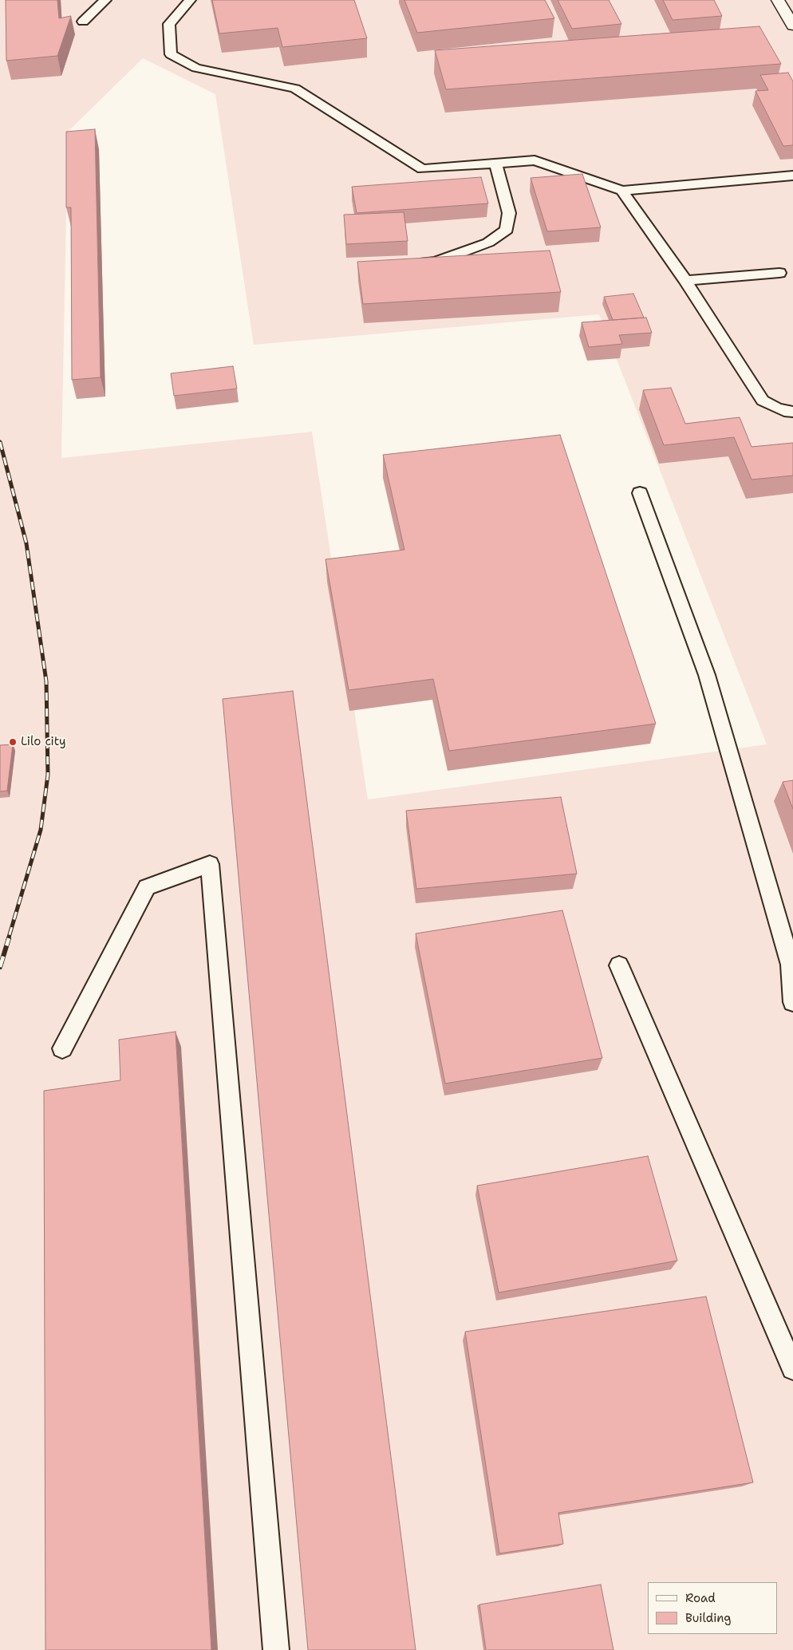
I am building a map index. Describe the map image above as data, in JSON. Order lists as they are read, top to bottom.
{
  "places": ["Lilo city"],
  "legend": ["Road", "Building"]
}
